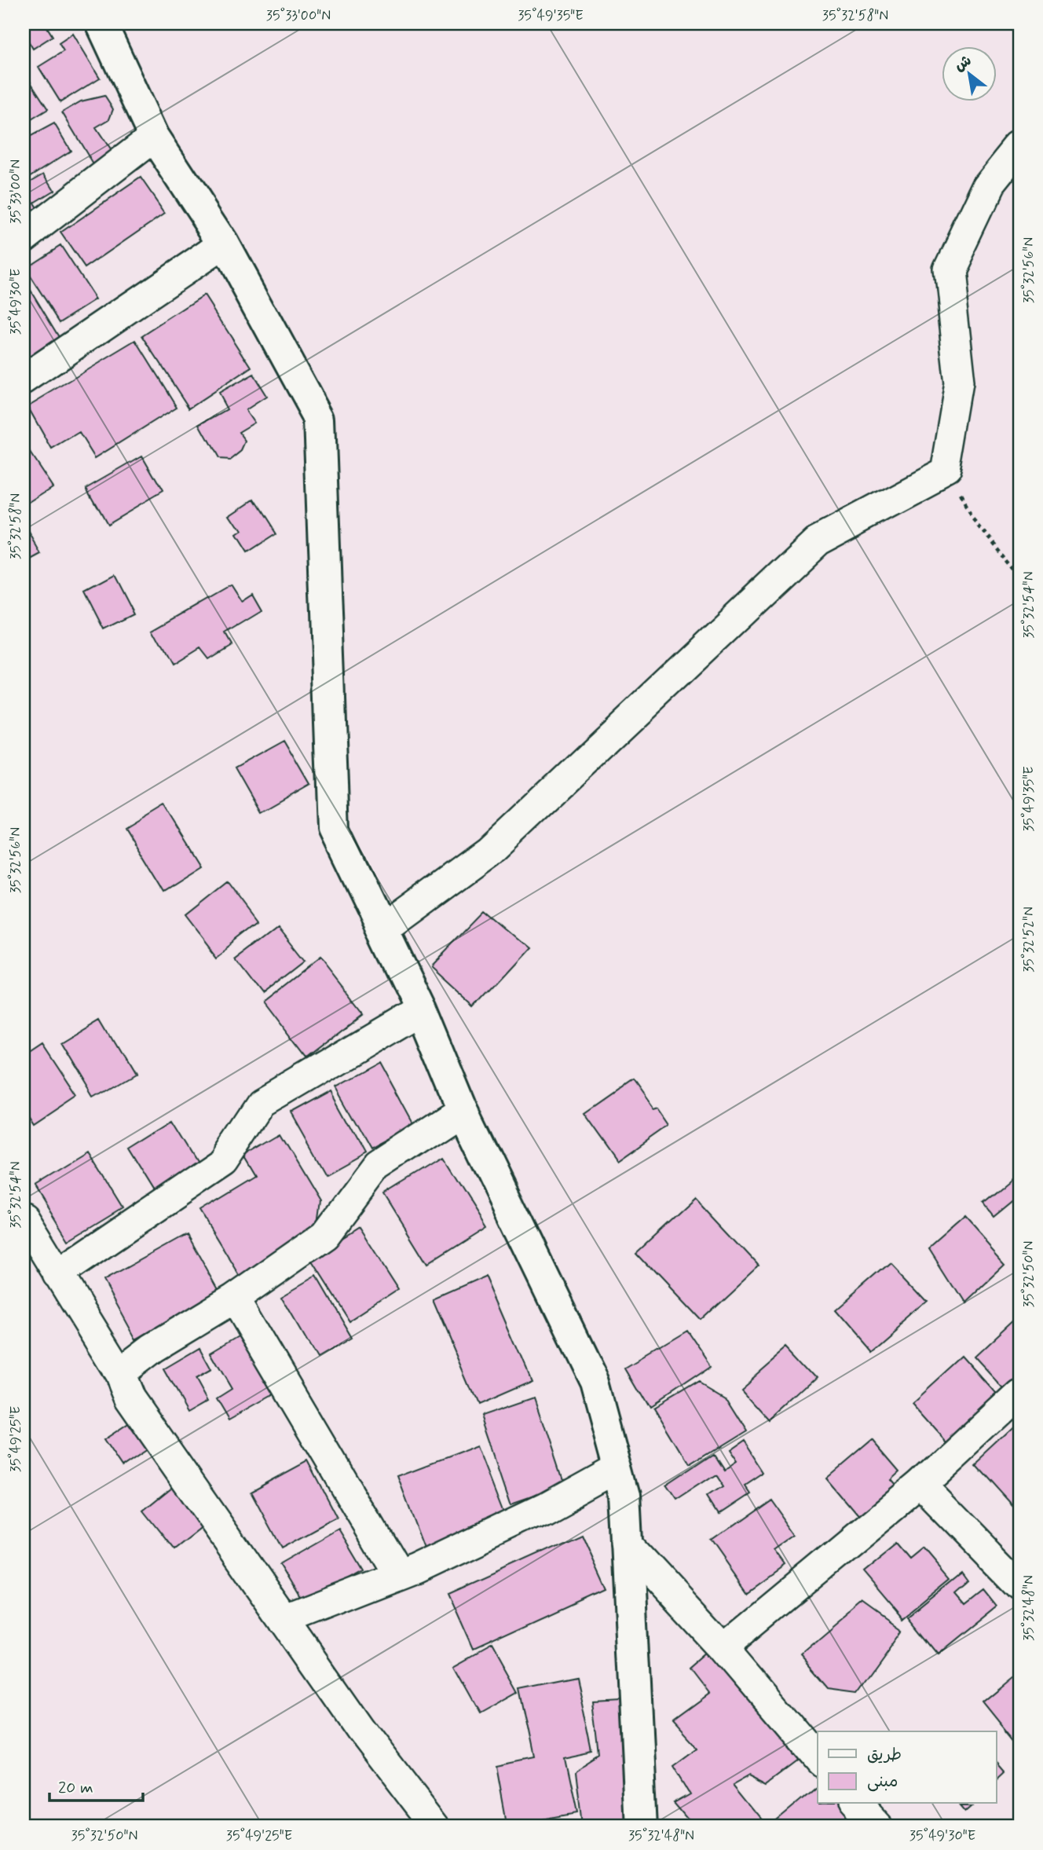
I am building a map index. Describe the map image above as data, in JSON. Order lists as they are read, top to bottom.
{
  "legend": ["طريق", "مبنى"],
  "scale_bar": "20 m",
  "north": "top left",
  "coordinates": [
    "35°33'00\"N",
    "35°49'35\"E",
    "35°32'58\"N",
    "35°32'56\"N",
    "35°49'30\"E",
    "35°32'54\"N",
    "35°32'52\"N",
    "35°32'50\"N",
    "35°49'25\"E",
    "35°32'48\"N"
  ]
}
